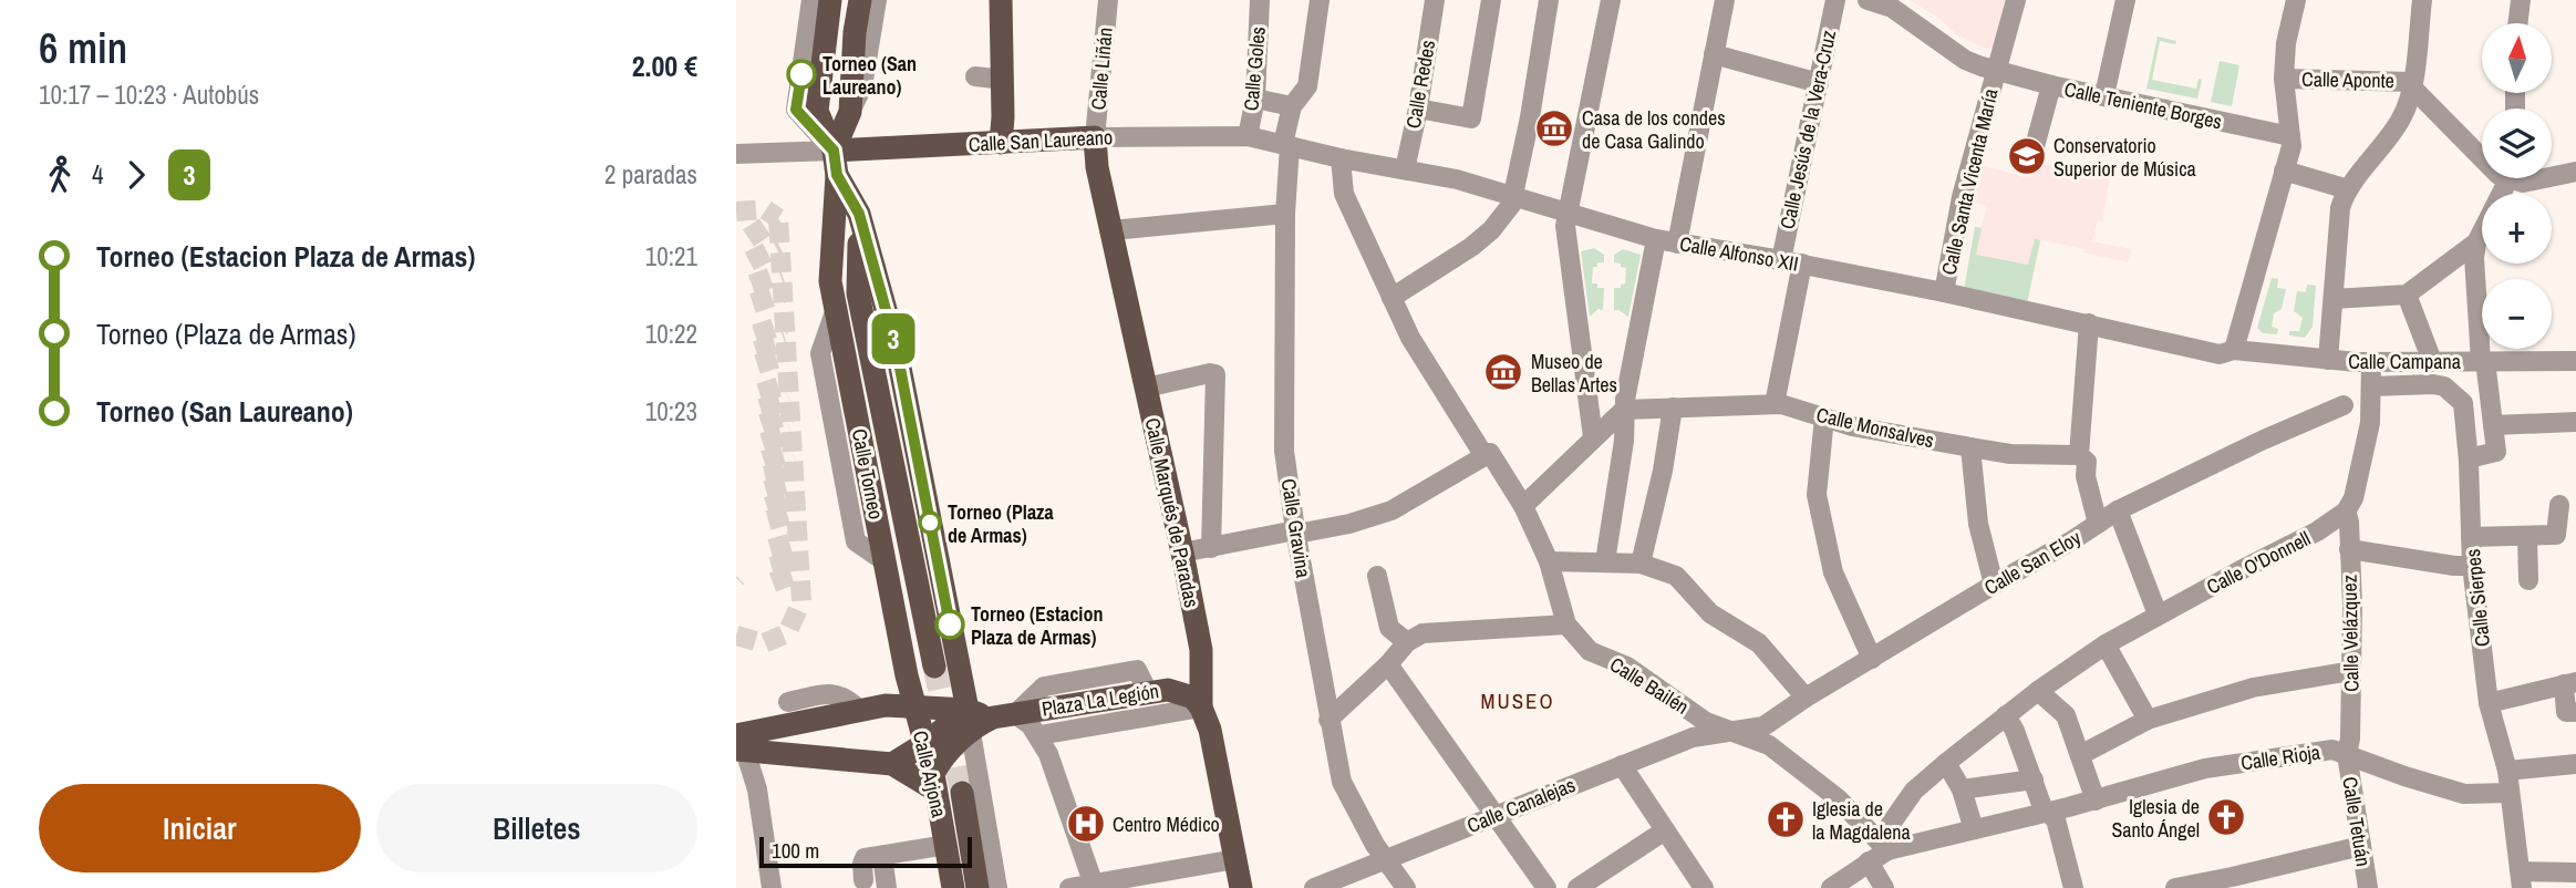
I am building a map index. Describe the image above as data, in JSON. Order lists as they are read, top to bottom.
{
  "streets": {
    "main road": [
      "Calle San Laureano",
      "Calle Torneo",
      "Calle Marqués de Paradas",
      "Plaza La Legión",
      "Calle Arjona"
    ],
    "street": [
      "Calle Liñán",
      "Calle Goles",
      "Calle Aponte",
      "Calle Redes",
      "Calle Teniente Borges",
      "Calle Jesús de la Vera-Cruz",
      "Calle Santa Vicenta María",
      "Calle Alfonso XII",
      "Calle Campana",
      "Calle Monsalves",
      "Calle Gravina",
      "Calle San Eloy",
      "Calle O'Donnell",
      "Calle Sierpes",
      "Calle Velázquez",
      "Calle Bailén",
      "Calle Rioja",
      "Calle Canalejas",
      "Calle Tetuán"
    ]
  },
  "crossings": [
    ["Calle Liñán", "Calle San Laureano"],
    ["Calle Liñán", "Calle Marqués de Paradas"],
    ["Calle Goles", "Calle San Laureano"],
    ["Calle Goles", "Calle Alfonso XII"],
    ["Calle Redes", "Calle Alfonso XII"],
    ["Calle Teniente Borges", "Calle Santa Vicenta María"],
    ["Calle Jesús de la Vera-Cruz", "Calle Alfonso XII"],
    ["Calle San Laureano", "Calle Alfonso XII"],
    ["Calle San Laureano", "Calle Torneo"],
    ["Calle San Laureano", "Calle Marqués de Paradas"],
    ["Calle Santa Vicenta María", "Calle Alfonso XII"],
    ["Calle Alfonso XII", "Calle Campana"],
    ["Calle Alfonso XII", "Calle Gravina"],
    ["Calle Alfonso XII", "Calle Bailén"],
    ["Calle Torneo", "Calle Arjona"],
    ["Calle Marqués de Paradas", "Plaza La Legión"],
    ["Calle Gravina", "Calle Canalejas"],
    ["Calle San Eloy", "Calle Bailén"],
    ["Calle San Eloy", "Calle Canalejas"],
    ["Calle O'Donnell", "Calle Velázquez"],
    ["Calle O'Donnell", "Calle Bailén"],
    ["Calle O'Donnell", "Calle Rioja"],
    ["Calle Sierpes", "Calle Rioja"],
    ["Calle Velázquez", "Calle Rioja"],
    ["Calle Velázquez", "Calle Tetuán"],
    ["Calle Bailén", "Calle Rioja"],
    ["Calle Bailén", "Calle Canalejas"],
    ["Calle Rioja", "Calle Tetuán"]
  ],
  "districts": ["MUSEO"],
  "places": {
    "other": ["Torneo (San Laureano)", "Torneo (Plaza de Armas)", "Torneo (Estacion Plaza de Armas)"],
    "museum": ["Casa de los condes de Casa Galindo", "Museo de Bellas Artes"],
    "school or university": ["Conservatorio Superior de Música"],
    "church": ["Iglesia de Santo Ángel", "Iglesia de la Magdalena"],
    "hospital": ["Centro Médico"]
  },
  "lines": ["bus line 3"],
  "scale_bar": "100 m",
  "north": "top",
  "page": {
    "heading": ["6 min", "10:17 – 10:23 · Autobús", "2.00 €"],
    "on_map": "3",
    "map_buttons": ["+", "−"],
    "legs": ["4", "3", "2 paradas"],
    "list": [
      {
        "name": "Torneo (Estacion Plaza de Armas)",
        "value": "10:21"
      },
      {
        "name": "Torneo (Plaza de Armas)",
        "value": "10:22"
      },
      {
        "name": "Torneo (San Laureano)",
        "value": "10:23"
      }
    ],
    "buttons": ["Iniciar", "Billetes"],
    "scale": "100 m"
  }
}
